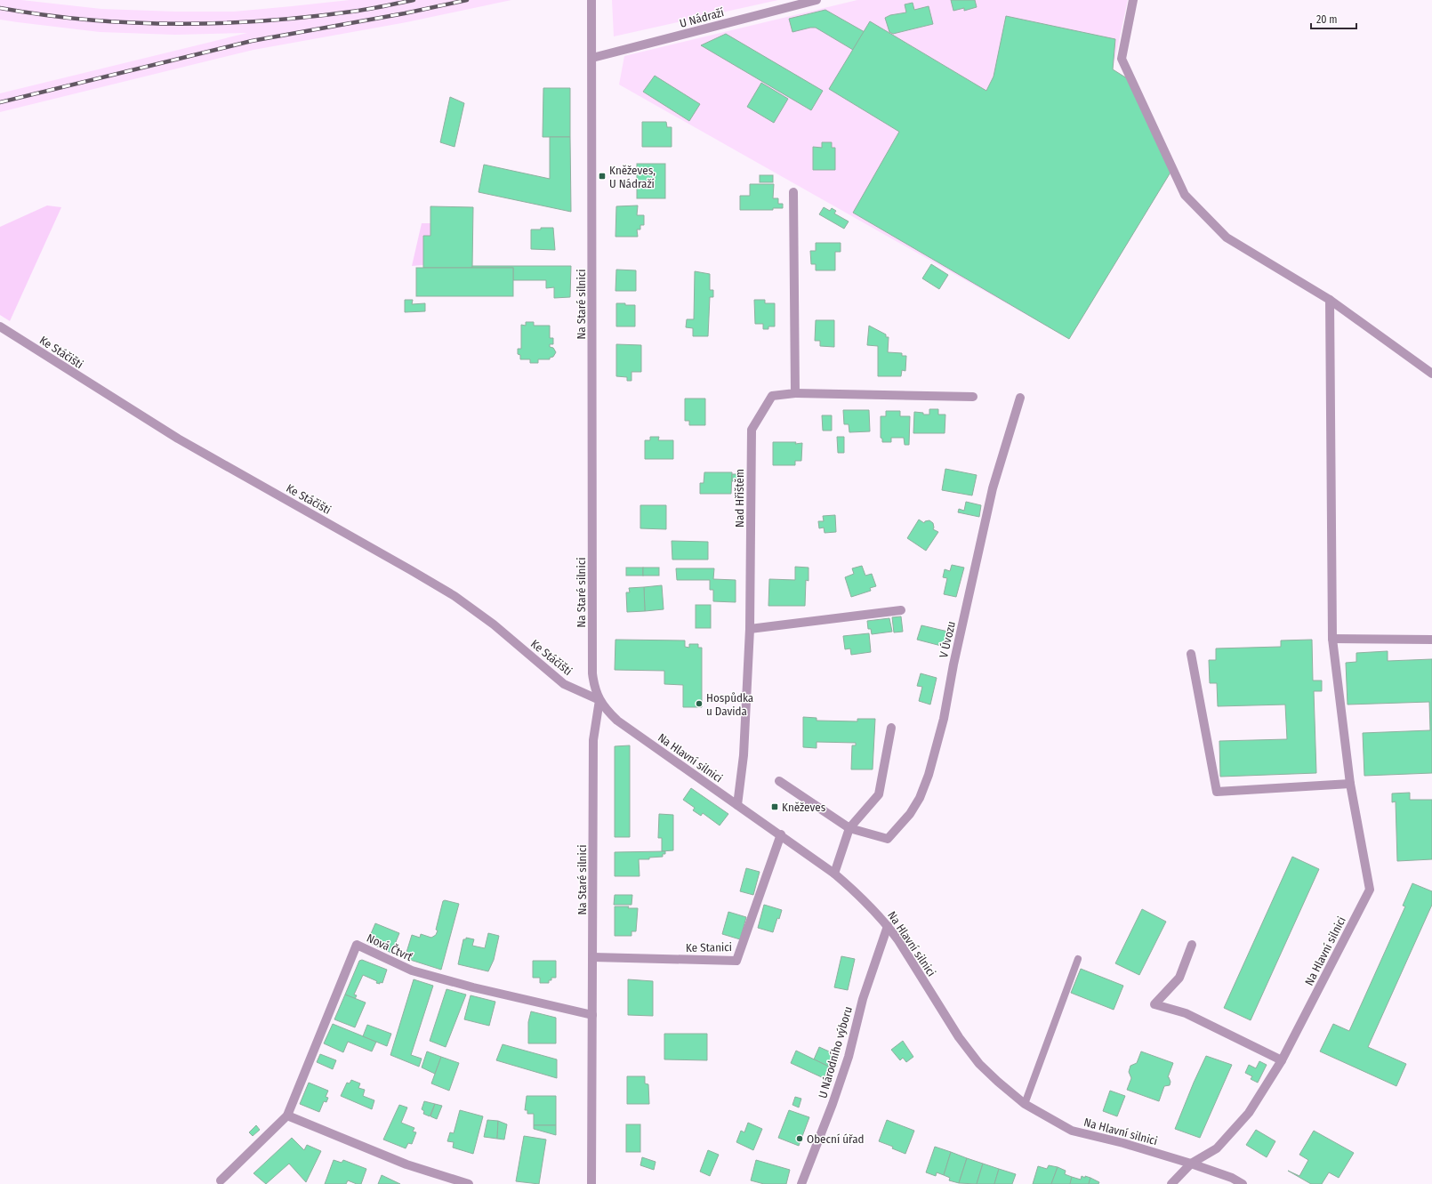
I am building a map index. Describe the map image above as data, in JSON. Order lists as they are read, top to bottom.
{
  "streets": {
    "street": [
      "U Nádraží",
      "Na Staré silnici",
      "Ke Stáčišti",
      "Nad Hřištěm",
      "V Úvozu",
      "Na Hlavní silnici",
      "Nová Čtvrť",
      "Ke Stanici",
      "U Národního výboru"
    ]
  },
  "crossings": [
    ["U Nádraží", "Na Staré silnici"],
    ["Na Staré silnici", "Ke Stáčišti"],
    ["Na Staré silnici", "Na Hlavní silnici"],
    ["Na Staré silnici", "Nová Čtvrť"],
    ["Na Staré silnici", "Ke Stanici"],
    ["Ke Stáčišti", "Na Hlavní silnici"],
    ["Nad Hřištěm", "Na Hlavní silnici"],
    ["Na Hlavní silnici", "Ke Stanici"],
    ["Na Hlavní silnici", "U Národního výboru"]
  ],
  "places": {
    "transit": ["Kněževes, U Nádraží", "Kněževes"],
    "other": ["Hospůdka u Davida", "Obecní úřad"]
  },
  "scale_bar": "20 m"
}
